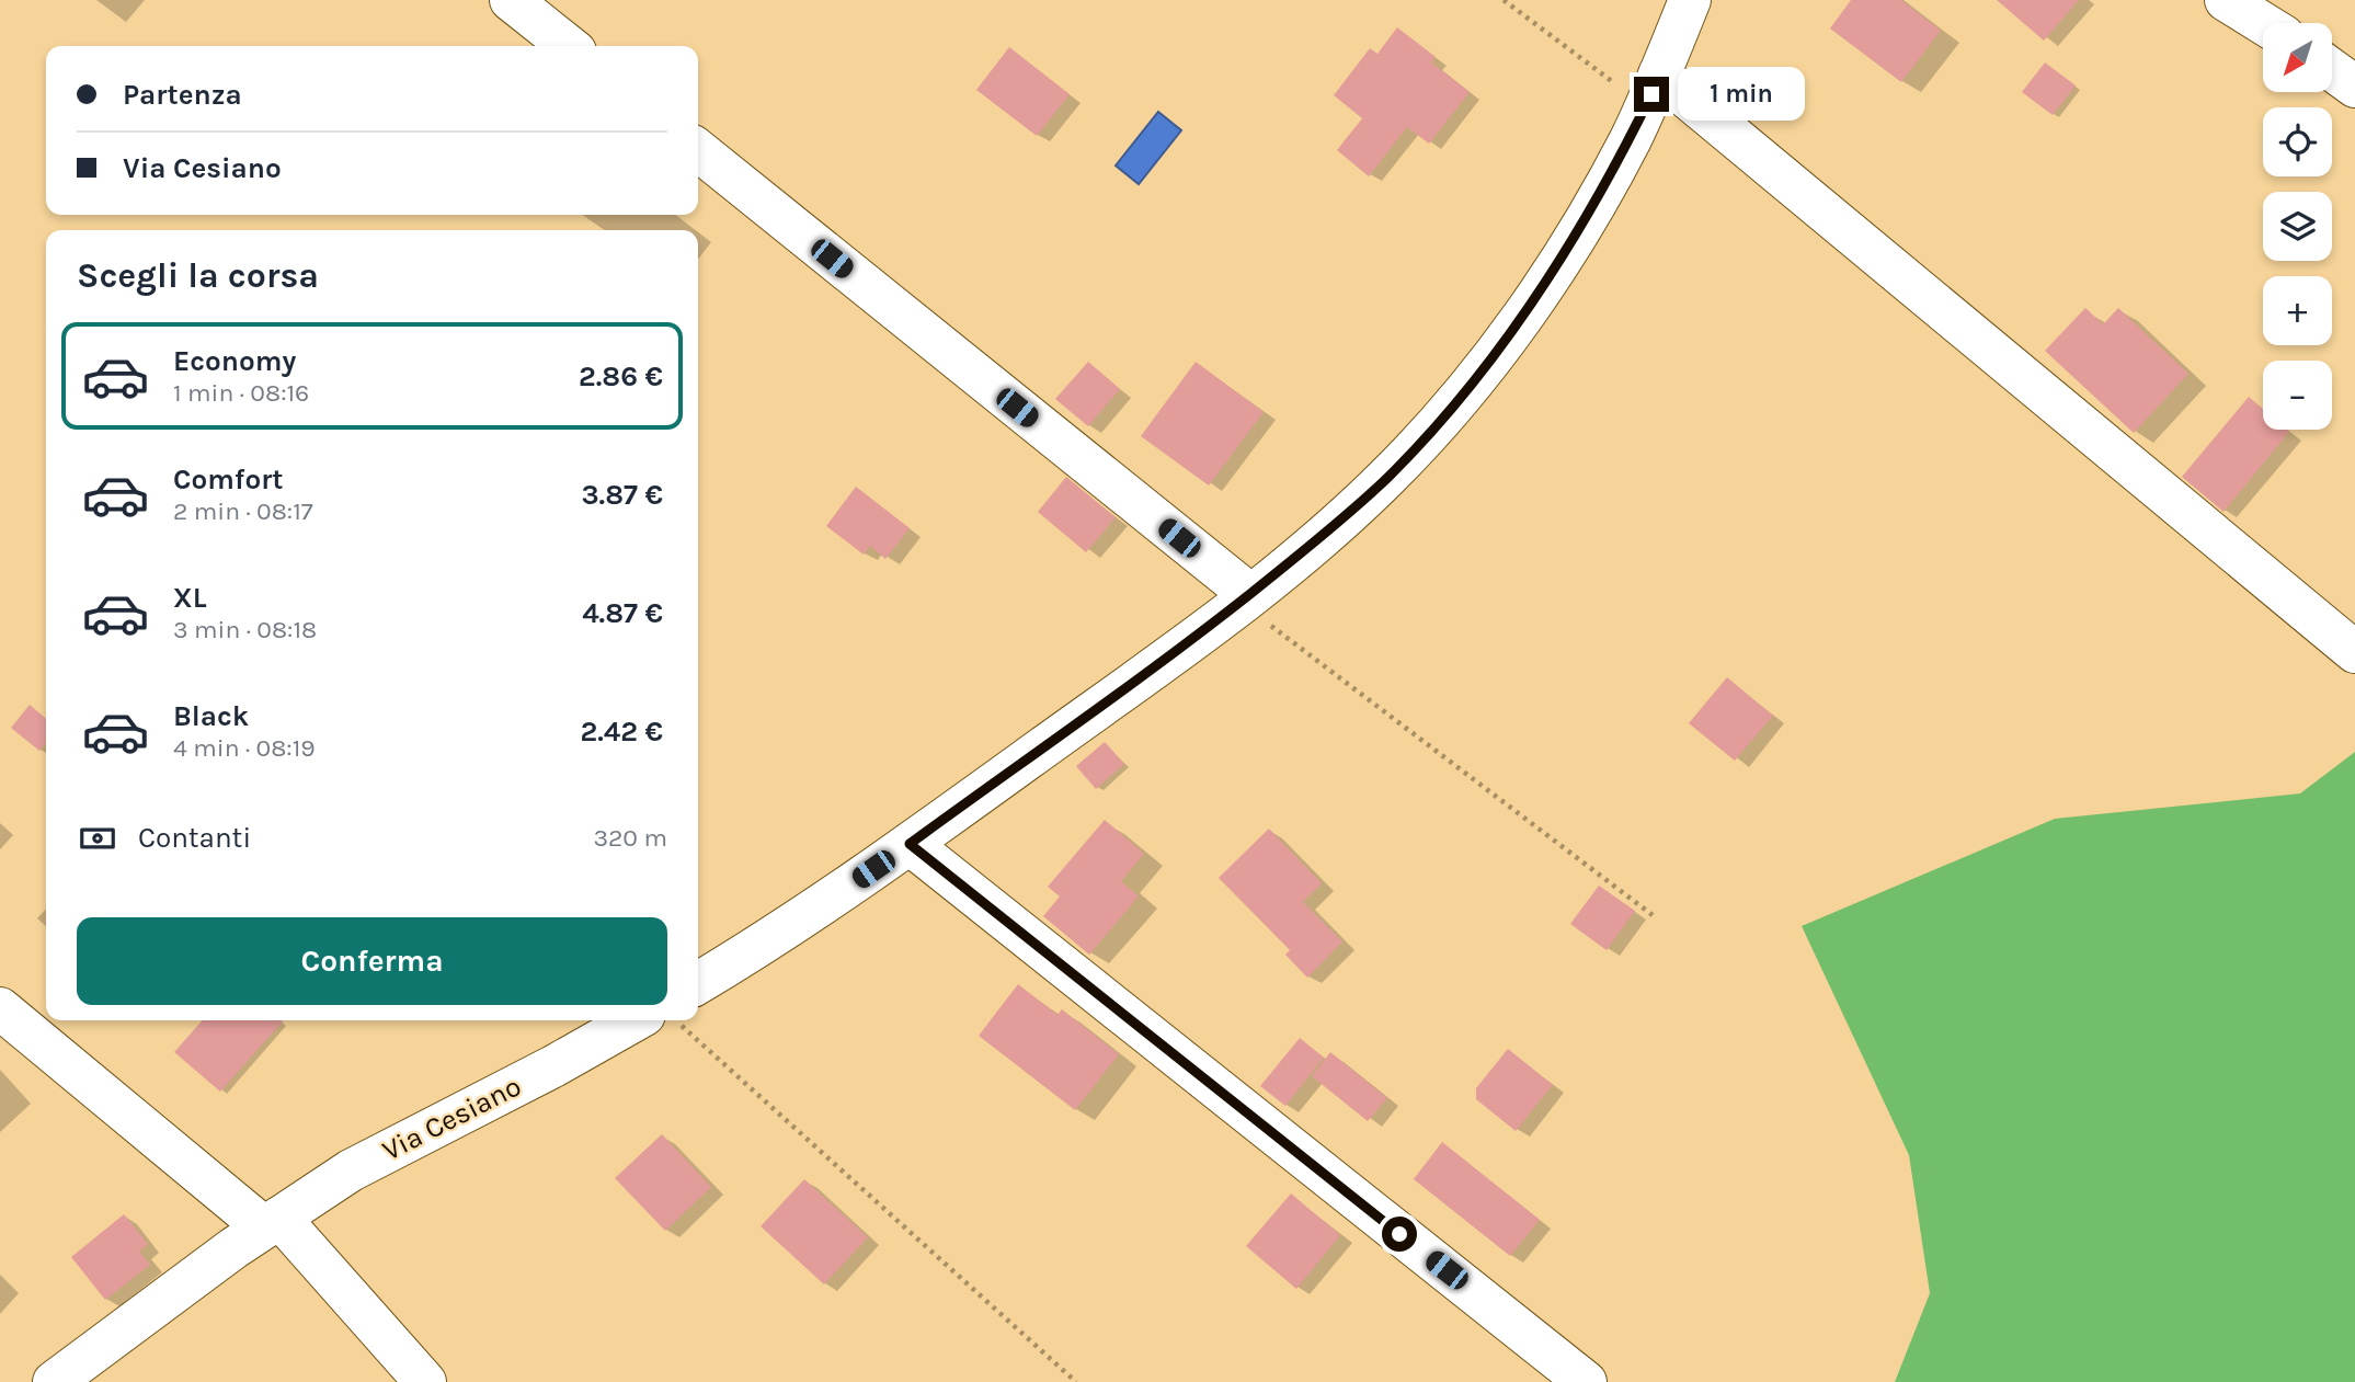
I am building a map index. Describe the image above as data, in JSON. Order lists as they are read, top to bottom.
{
  "streets": {
    "street": ["Via Cesiano"]
  },
  "north": "bottom left",
  "page": {
    "map_buttons": ["+", "−"],
    "banner": ["Partenza", "Via Cesiano"],
    "bubble": "1 min",
    "heading": "Scegli la corsa",
    "list": [
      {
        "name": "Economy",
        "note": "1 min · 08:16",
        "value": "2.86 €"
      },
      {
        "name": "Comfort",
        "note": "2 min · 08:17",
        "value": "3.87 €"
      },
      {
        "name": "XL",
        "note": "3 min · 08:18",
        "value": "4.87 €"
      },
      {
        "name": "Black",
        "note": "4 min · 08:19",
        "value": "2.42 €"
      }
    ],
    "pay": ["Contanti", "320 m"],
    "buttons": "Conferma"
  }
}
